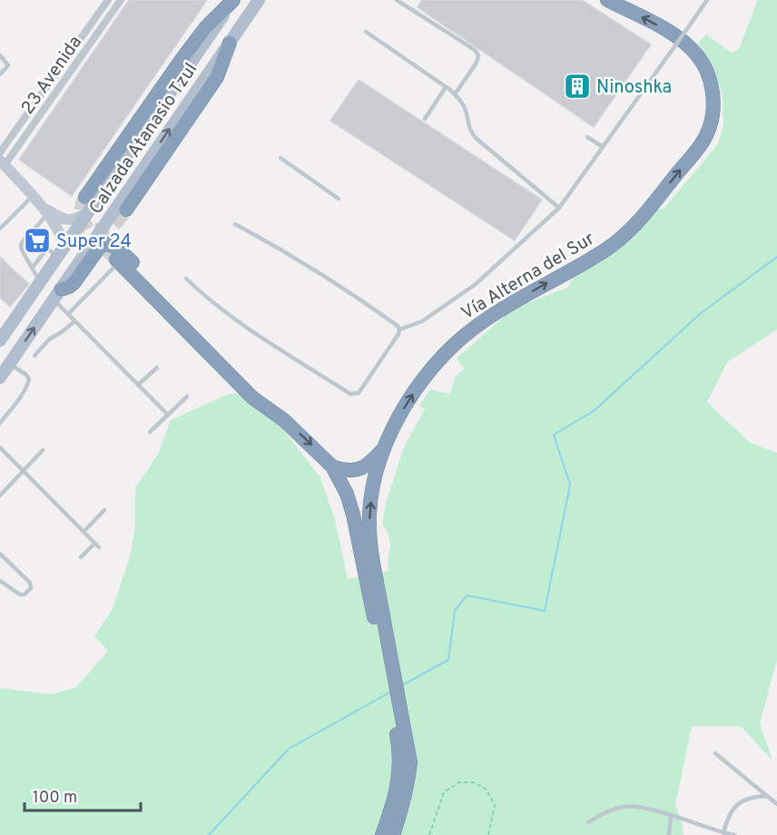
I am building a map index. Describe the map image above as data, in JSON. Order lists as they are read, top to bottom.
{
  "streets": {
    "highway": ["Vía Alterna del Sur"],
    "main road": ["Calzada Atanasio Tzul"],
    "street": ["23 Avenida"]
  },
  "places": {
    "building": ["Ninoshka"],
    "supermarket": ["Super 24"]
  },
  "scale_bar": "100 m"
}
